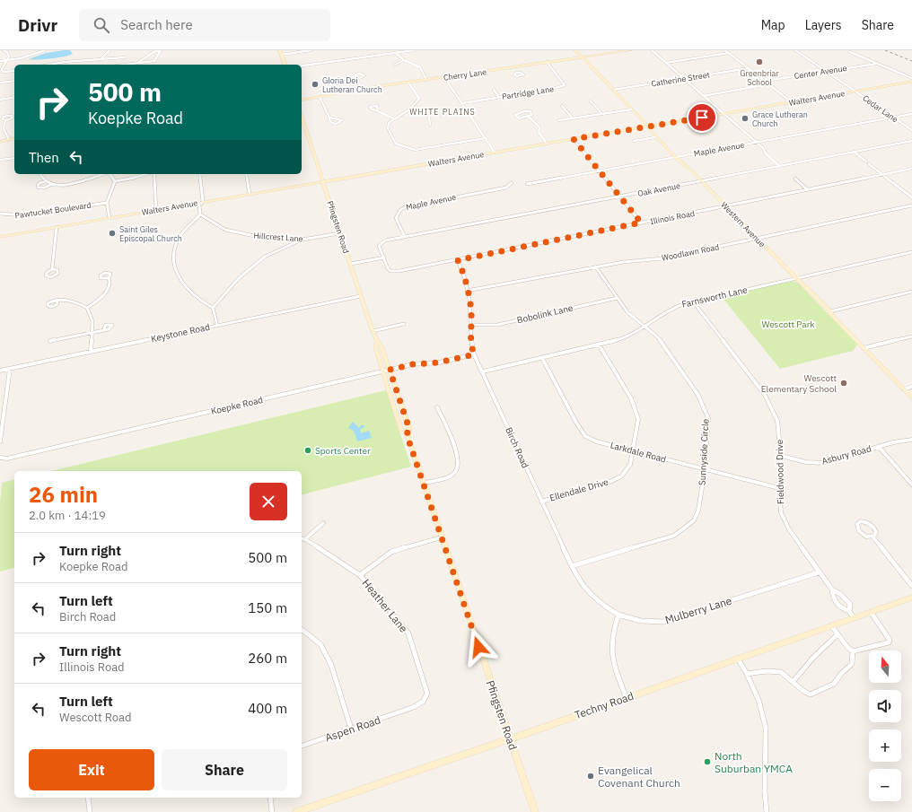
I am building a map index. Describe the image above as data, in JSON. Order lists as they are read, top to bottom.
{
  "streets": {
    "street": [
      "Center Avenue",
      "Cherry Lane",
      "Catherine Street",
      "Partridge Lane",
      "Walters Avenue",
      "Cedar Lane",
      "Maple Avenue",
      "Oak Avenue",
      "Pawtucket Boulevard",
      "Illinois Road",
      "Western Avenue",
      "Pfingsten Road",
      "Hillcrest Lane",
      "Woodlawn Road",
      "Farnsworth Lane",
      "Bobolink Lane",
      "Keystone Road",
      "Koepke Road",
      "Birch Road",
      "Larkdale Road",
      "Sunnyside Circle",
      "Asbury Road",
      "Fieldwood Drive",
      "Ellendale Drive",
      "Heather Lane",
      "Mulberry Lane",
      "Techny Road",
      "Aspen Road"
    ]
  },
  "crossings": [
    ["Center Avenue", "Cedar Lane"],
    ["Cherry Lane", "Partridge Lane"],
    ["Cherry Lane", "Western Avenue"],
    ["Catherine Street", "Western Avenue"],
    ["Walters Avenue", "Cedar Lane"],
    ["Walters Avenue", "Western Avenue"],
    ["Walters Avenue", "Pfingsten Road"],
    ["Cedar Lane", "Maple Avenue"],
    ["Maple Avenue", "Oak Avenue"],
    ["Maple Avenue", "Western Avenue"],
    ["Oak Avenue", "Illinois Road"],
    ["Oak Avenue", "Western Avenue"],
    ["Illinois Road", "Western Avenue"],
    ["Illinois Road", "Birch Road"],
    ["Western Avenue", "Woodlawn Road"],
    ["Western Avenue", "Farnsworth Lane"],
    ["Pfingsten Road", "Hillcrest Lane"],
    ["Pfingsten Road", "Keystone Road"],
    ["Pfingsten Road", "Koepke Road"],
    ["Pfingsten Road", "Techny Road"],
    ["Woodlawn Road", "Birch Road"],
    ["Woodlawn Road", "Sunnyside Circle"],
    ["Farnsworth Lane", "Birch Road"],
    ["Farnsworth Lane", "Larkdale Road"],
    ["Farnsworth Lane", "Sunnyside Circle"],
    ["Farnsworth Lane", "Fieldwood Drive"],
    ["Farnsworth Lane", "Ellendale Drive"],
    ["Bobolink Lane", "Birch Road"],
    ["Bobolink Lane", "Sunnyside Circle"],
    ["Koepke Road", "Birch Road"],
    ["Birch Road", "Sunnyside Circle"],
    ["Birch Road", "Ellendale Drive"],
    ["Birch Road", "Mulberry Lane"],
    ["Larkdale Road", "Sunnyside Circle"],
    ["Larkdale Road", "Fieldwood Drive"],
    ["Larkdale Road", "Ellendale Drive"],
    ["Asbury Road", "Fieldwood Drive"],
    ["Fieldwood Drive", "Mulberry Lane"],
    ["Fieldwood Drive", "Techny Road"],
    ["Heather Lane", "Aspen Road"]
  ],
  "districts": ["WHITE PLAINS"],
  "parks": ["Wescott Park"],
  "places": [
    "Greenbriar School",
    "Gloria Dei Lutheran Church",
    "Grace Lutheran Church",
    "Saint Giles Episcopal Church",
    "Wescott Elementary School",
    "Sports Center",
    "North Suburban YMCA",
    "Evangelical Covenant Church"
  ],
  "north": "top",
  "page": {
    "header": "Drivr",
    "search": "Search here",
    "nav": ["Map", "Layers", "Share"],
    "turn": ["500 m", "Koepke Road"],
    "then": "Then",
    "heading": ["26 min", "2.0 km · 14:19"],
    "list": [
      {
        "name": "Turn right",
        "note": "Koepke Road",
        "value": "500 m"
      },
      {
        "name": "Turn left",
        "note": "Birch Road",
        "value": "150 m"
      },
      {
        "name": "Turn right",
        "note": "Illinois Road",
        "value": "260 m"
      },
      {
        "name": "Turn left",
        "note": "Wescott Road",
        "value": "400 m"
      }
    ],
    "map_buttons": ["+", "−"],
    "buttons": ["Exit", "Share"]
  }
}
